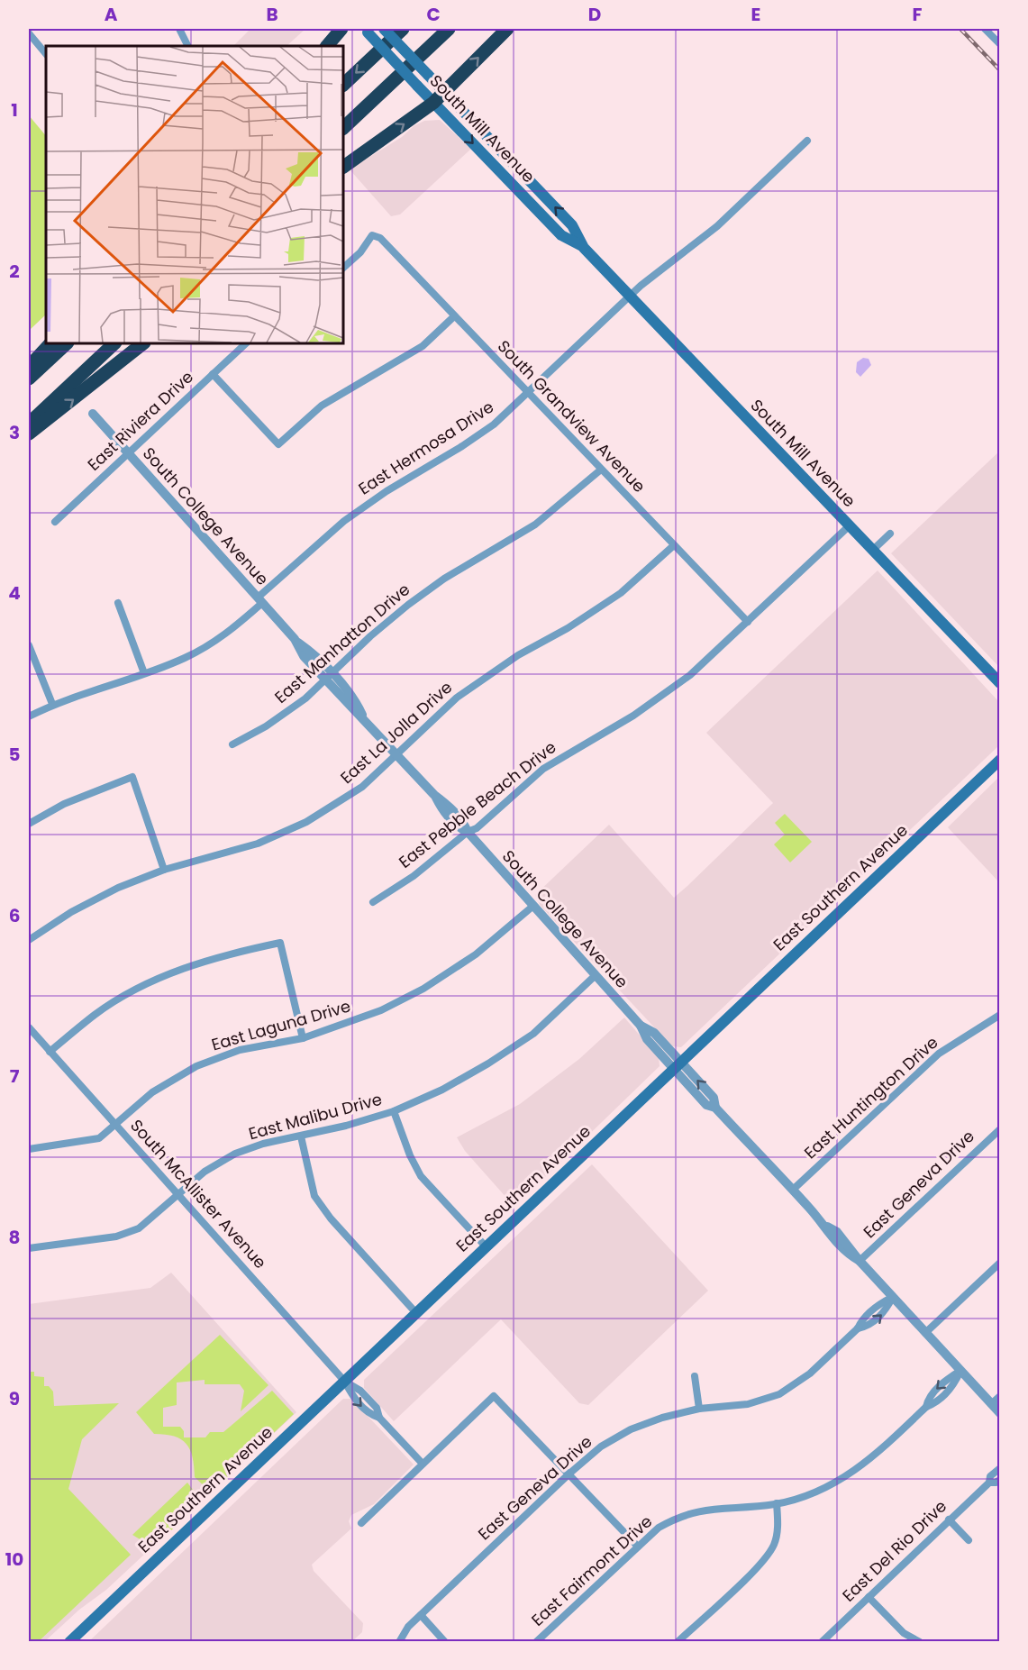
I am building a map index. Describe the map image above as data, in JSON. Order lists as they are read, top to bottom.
{
  "streets": {
    "main road": ["South Mill Avenue", "East Southern Avenue"],
    "street": [
      "South Grandview Avenue",
      "East Riviera Drive",
      "East Hermosa Drive",
      "South College Avenue",
      "East Manhatton Drive",
      "East La Jolla Drive",
      "East Pebble Beach Drive",
      "East Laguna Drive",
      "East Huntington Drive",
      "East Malibu Drive",
      "East Geneva Drive",
      "South McAllister Avenue",
      "East Del Rio Drive",
      "East Fairmont Drive"
    ]
  },
  "crossings": [
    ["South Mill Avenue", "East Hermosa Drive"],
    ["South Mill Avenue", "East Pebble Beach Drive"],
    ["South Grandview Avenue", "East Hermosa Drive"],
    ["South Grandview Avenue", "East Manhatton Drive"],
    ["South Grandview Avenue", "East La Jolla Drive"],
    ["South Grandview Avenue", "East Pebble Beach Drive"],
    ["East Riviera Drive", "South College Avenue"],
    ["East Hermosa Drive", "South College Avenue"],
    ["South College Avenue", "East Manhatton Drive"],
    ["South College Avenue", "East La Jolla Drive"],
    ["South College Avenue", "East Pebble Beach Drive"],
    ["South College Avenue", "East Southern Avenue"],
    ["South College Avenue", "East Laguna Drive"],
    ["South College Avenue", "East Huntington Drive"],
    ["South College Avenue", "East Malibu Drive"],
    ["South College Avenue", "East Geneva Drive"],
    ["South College Avenue", "East Fairmont Drive"],
    ["East Southern Avenue", "South McAllister Avenue"],
    ["East Laguna Drive", "South McAllister Avenue"],
    ["East Malibu Drive", "South McAllister Avenue"]
  ],
  "grid": {
    "columns": [
      "A",
      "B",
      "C",
      "D",
      "E",
      "F"
    ],
    "rows": [
      "1",
      "2",
      "3",
      "4",
      "5",
      "6",
      "7",
      "8",
      "9",
      "10"
    ]
  }
}
